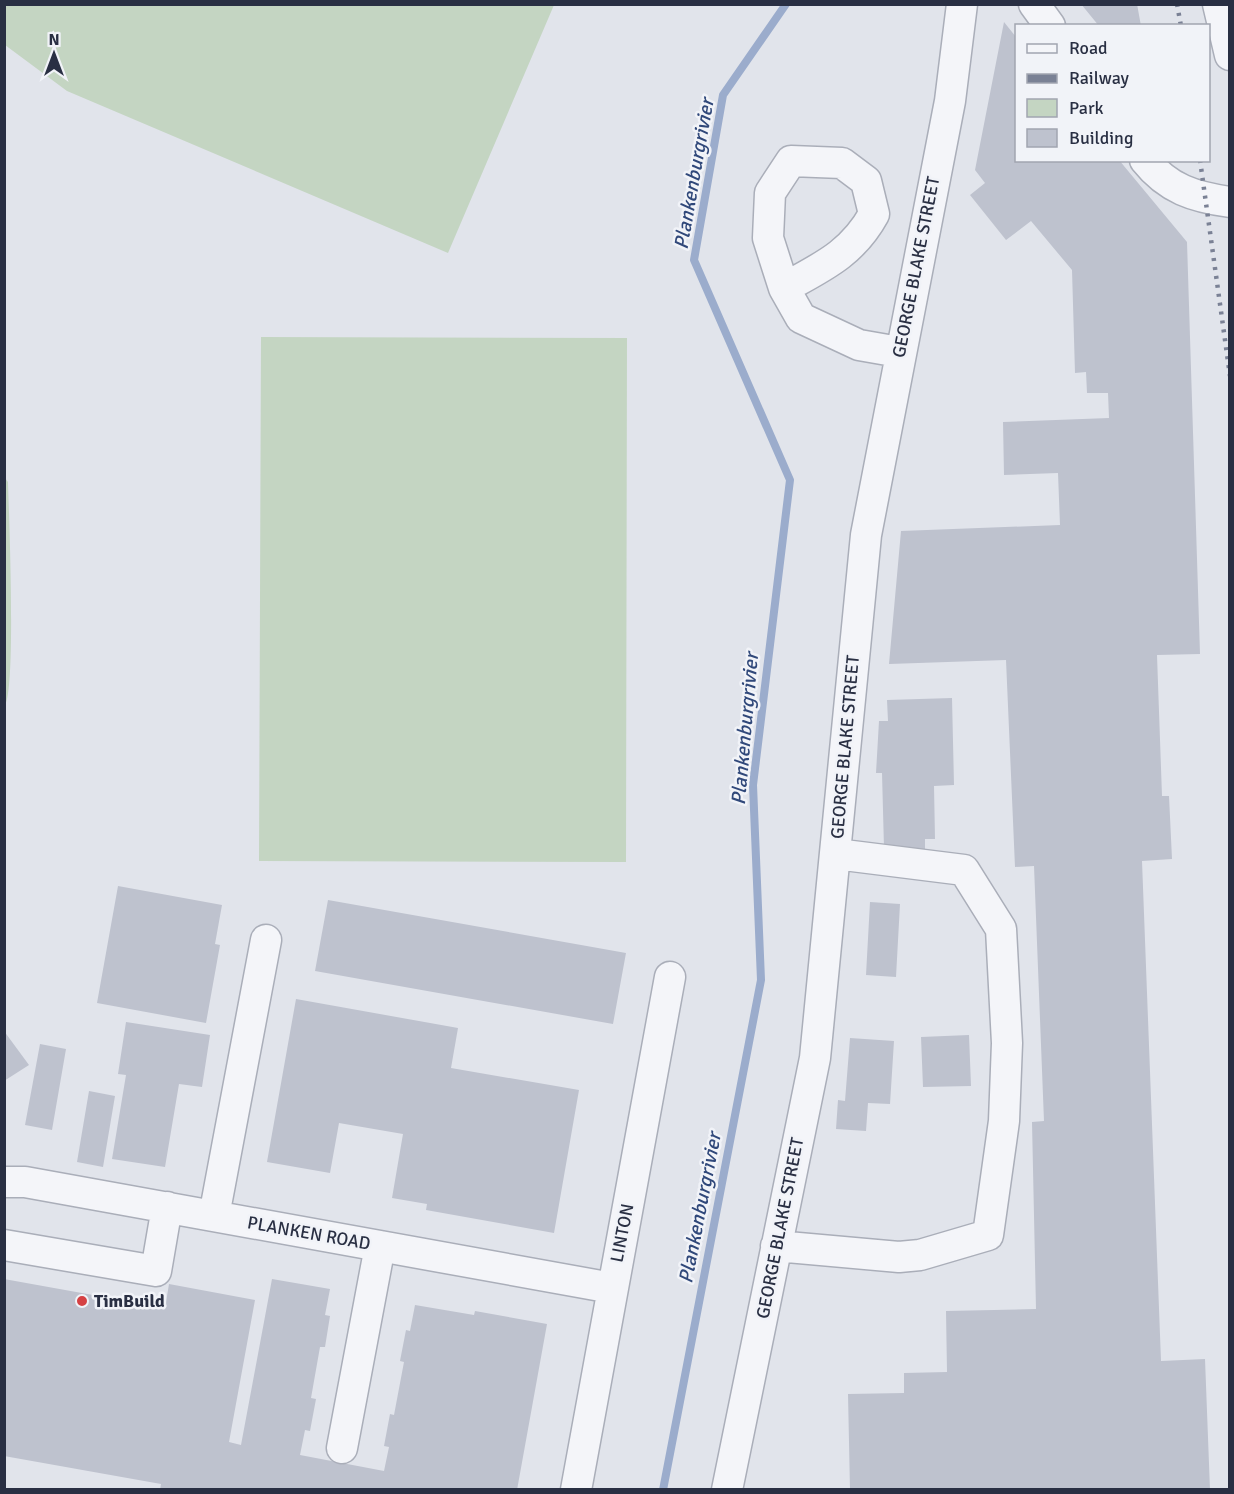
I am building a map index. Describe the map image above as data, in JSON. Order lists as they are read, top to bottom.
{
  "streets": {
    "street": ["GEORGE BLAKE STREET", "PLANKEN ROAD", "LINTON"]
  },
  "crossings": [
    ["PLANKEN ROAD", "LINTON"]
  ],
  "water": ["Plankenburgrivier"],
  "places": ["TimBuild"],
  "legend": [
    "Road",
    "Railway",
    "Park",
    "Building"
  ],
  "north": "top"
}
